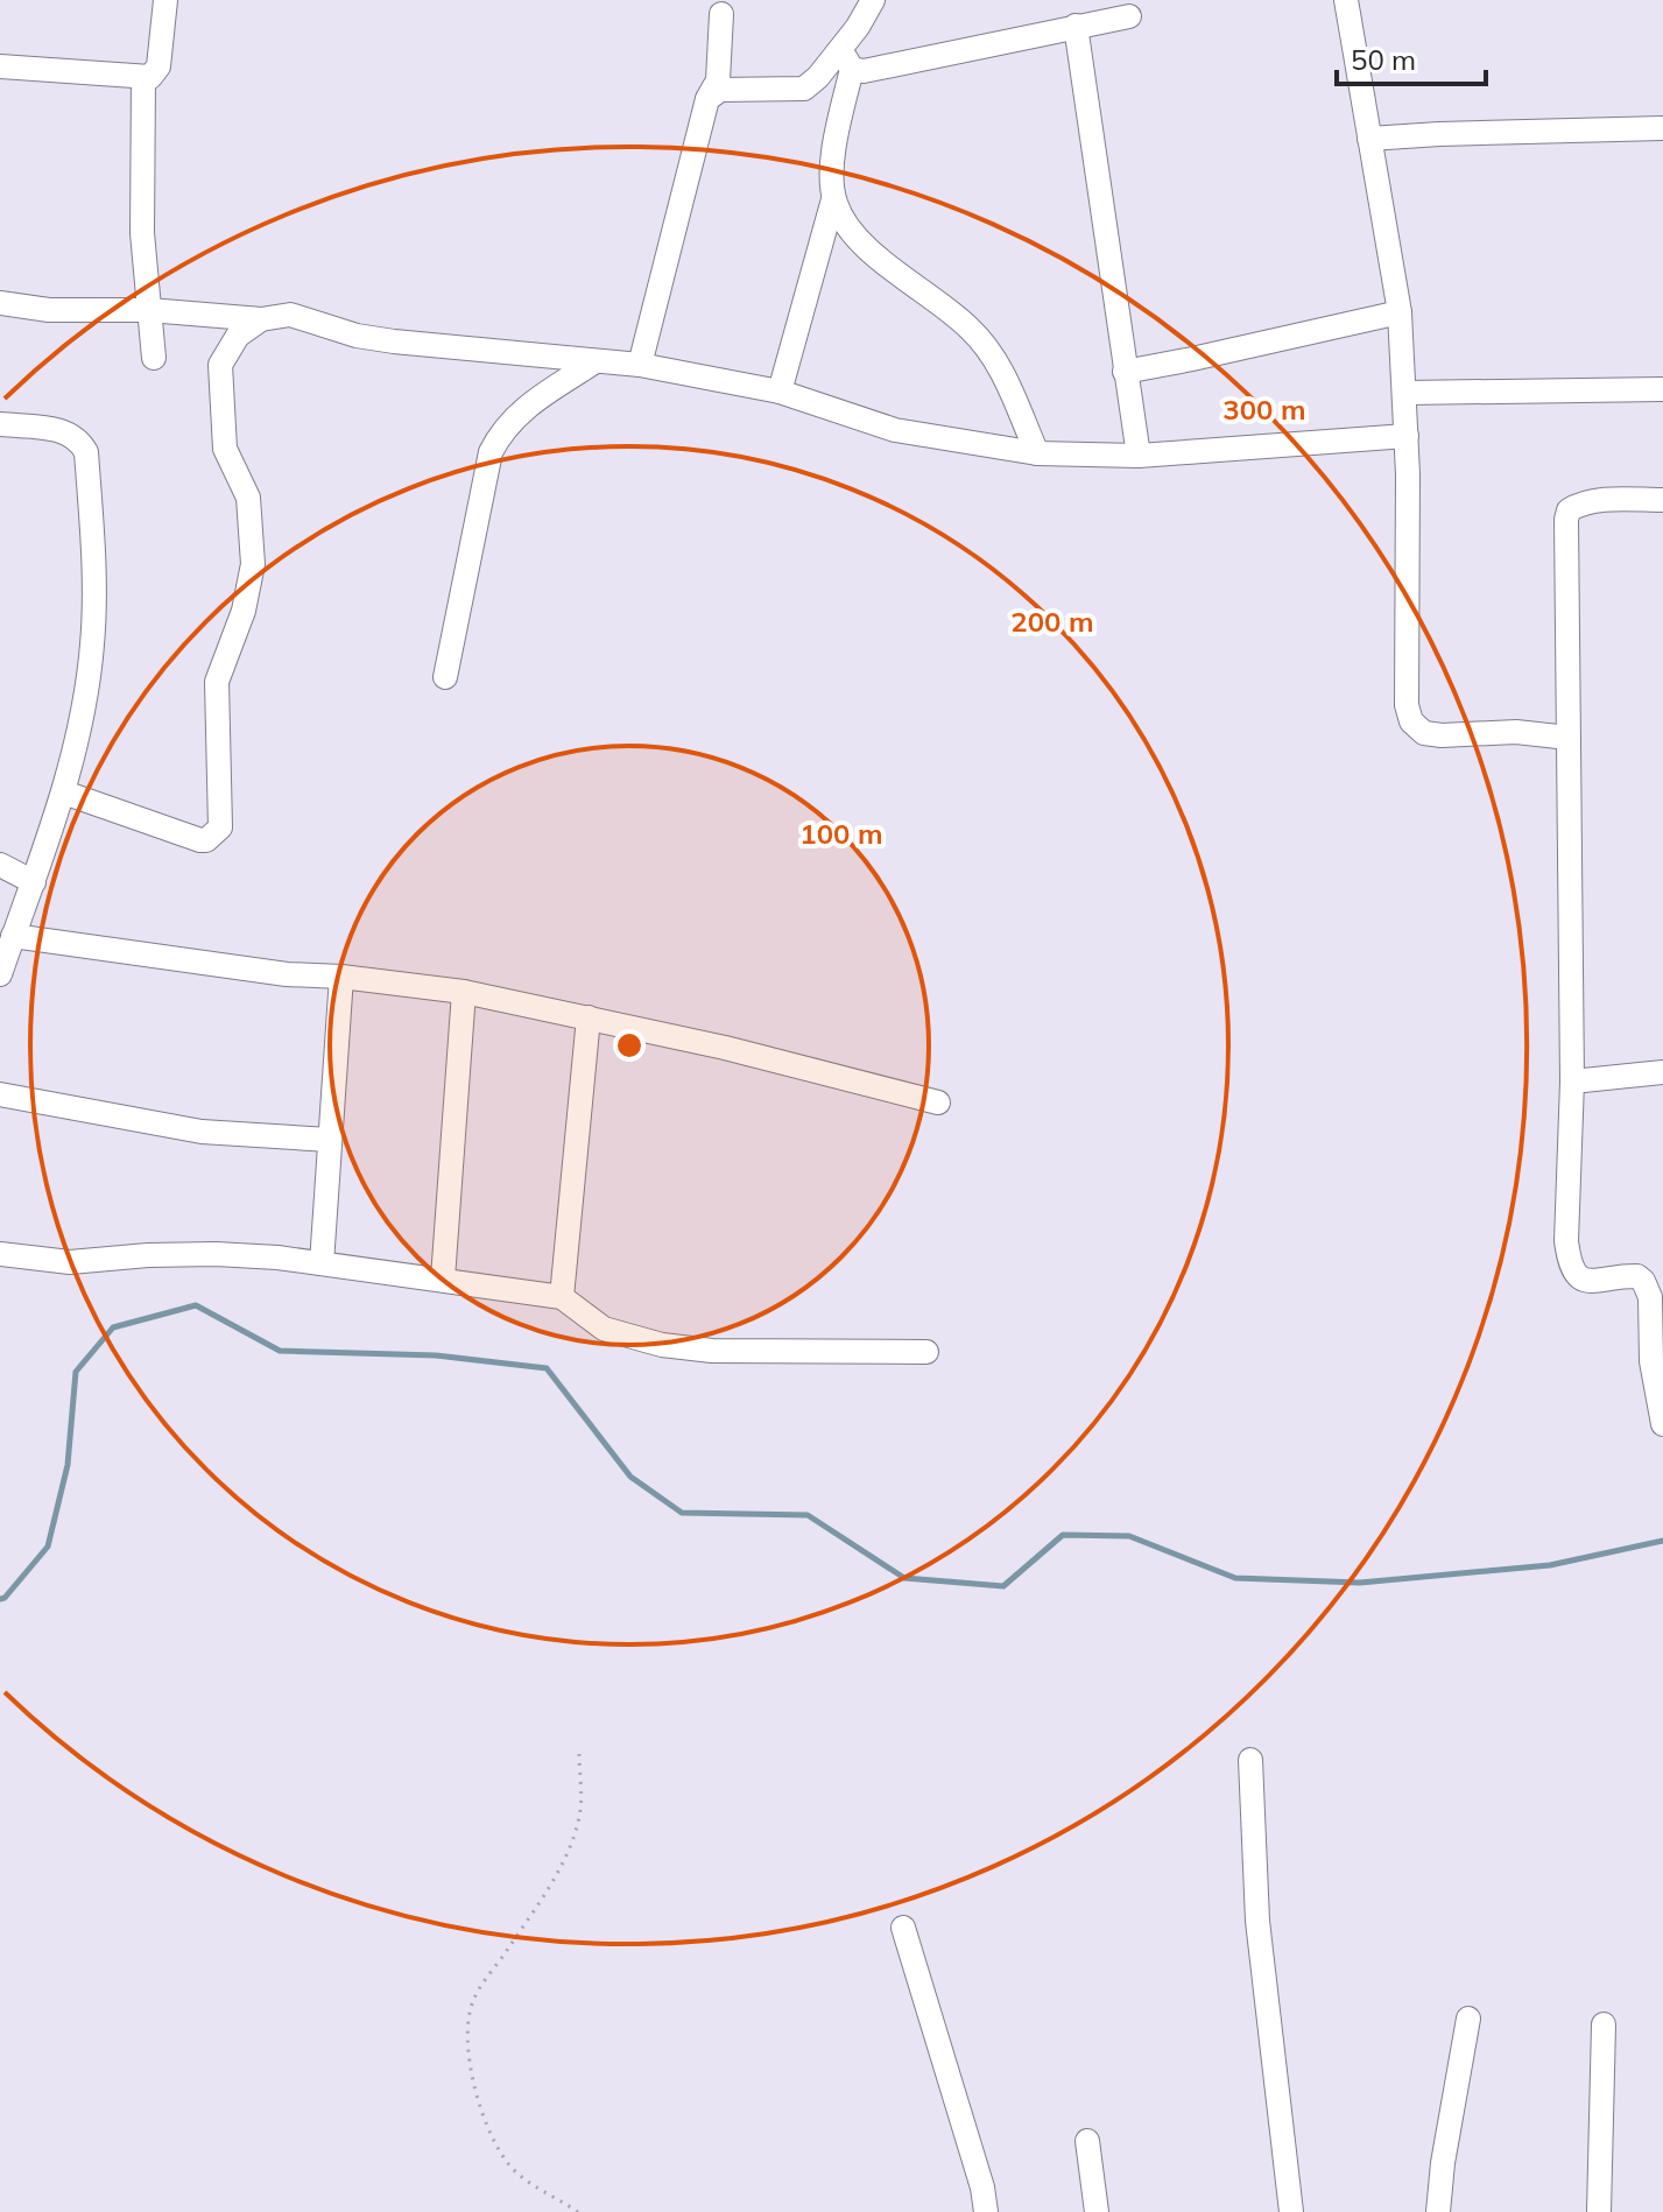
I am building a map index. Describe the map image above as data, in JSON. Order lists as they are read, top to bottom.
{
  "scale_bar": "50 m",
  "rings": ["300 m", "200 m", "100 m"]
}
